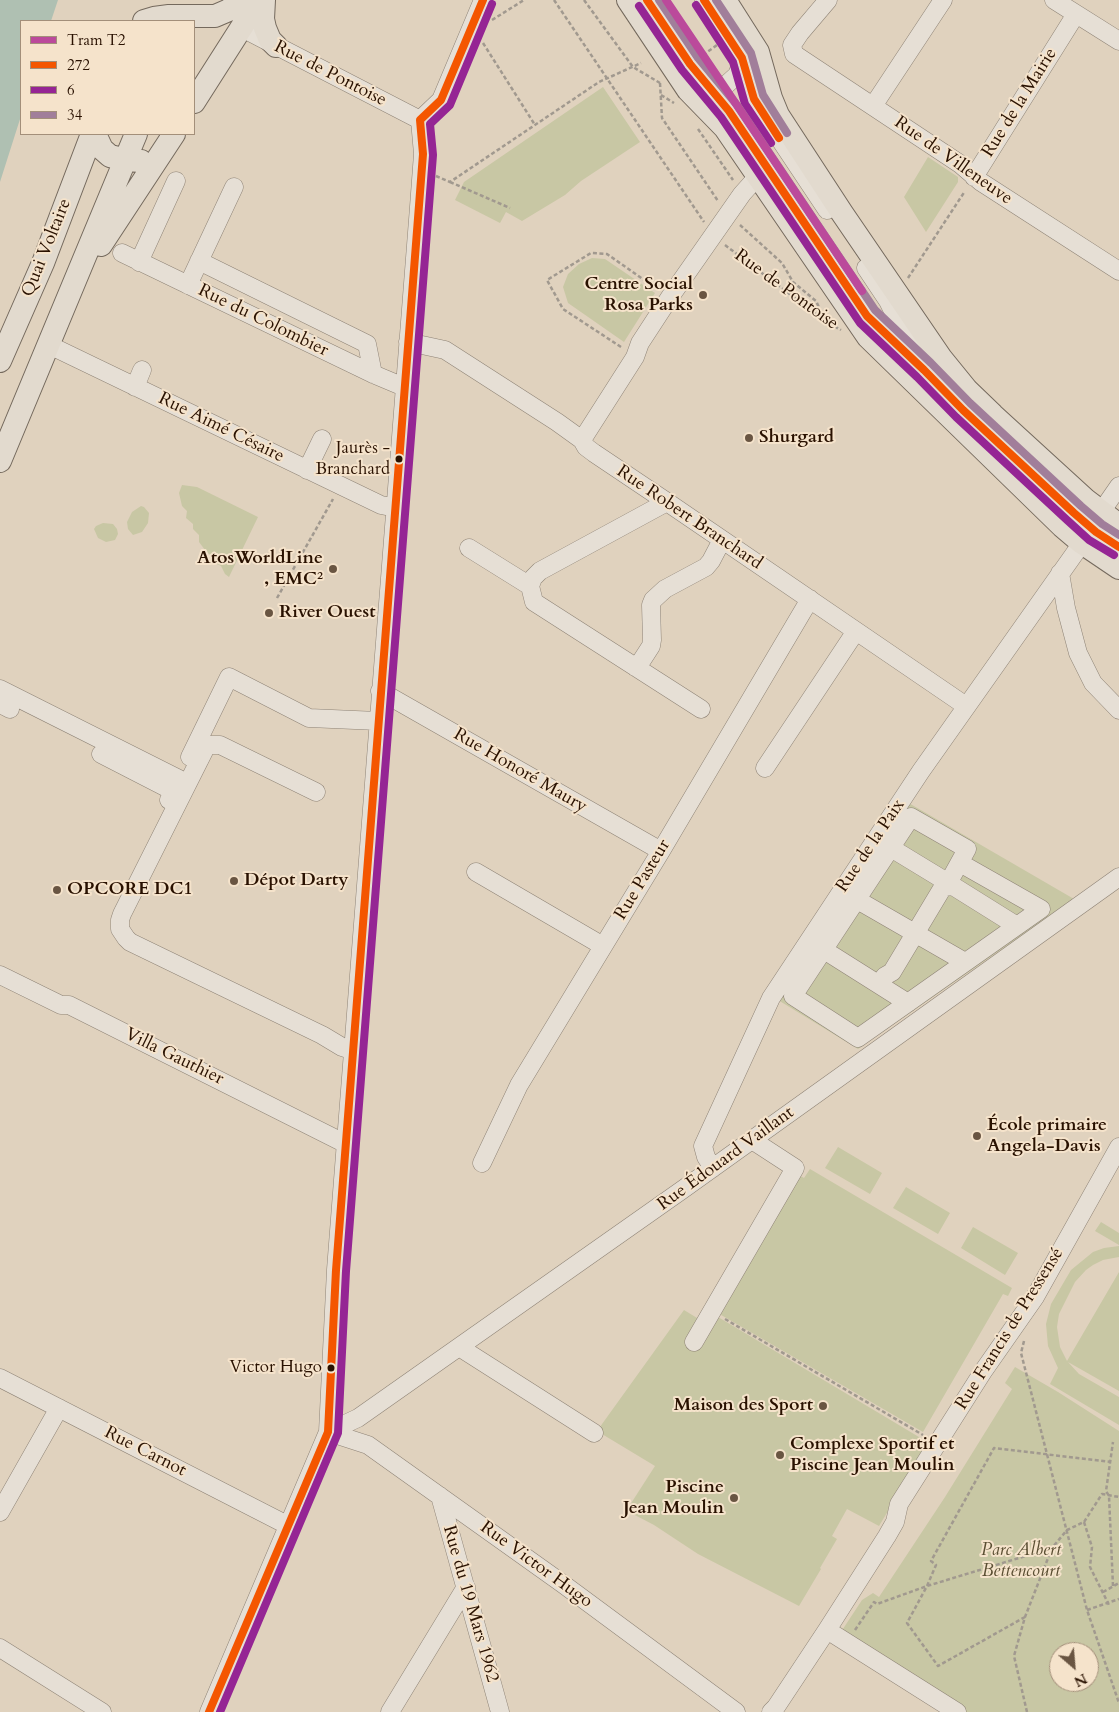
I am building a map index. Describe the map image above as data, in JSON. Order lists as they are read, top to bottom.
{
  "streets": {
    "main road": ["Quai Voltaire"],
    "street": [
      "Rue de Pontoise",
      "Rue de la Mairie",
      "Rue de Villeneuve",
      "Rue du Colombier",
      "Rue Aimé Césaire",
      "Rue Robert Branchard",
      "Rue Honoré Maury",
      "Rue de la Paix",
      "Rue Pasteur",
      "Villa Gauthier",
      "Rue Édouard Vaillant",
      "Rue Francis de Pressensé",
      "Rue Carnot",
      "Rue Victor Hugo",
      "Rue du 19 Mars 1962"
    ]
  },
  "crossings": [
    ["Rue de la Mairie", "Rue de Villeneuve"],
    ["Rue Robert Branchard", "Rue de la Paix"],
    ["Rue Robert Branchard", "Rue Pasteur"],
    ["Rue Honoré Maury", "Rue Pasteur"],
    ["Rue de la Paix", "Rue Édouard Vaillant"],
    ["Rue Édouard Vaillant", "Rue Victor Hugo"],
    ["Rue Victor Hugo", "Rue du 19 Mars 1962"]
  ],
  "parks": ["Parc Albert Bettencourt"],
  "places": [
    "Centre Social Rosa Parks",
    "Shurgard",
    "Jaurès - Branchard",
    "AtosWorldLine , EMC²",
    "River Ouest",
    "Dépot Darty",
    "OPCORE DC1",
    "École primaire Angela-Davis",
    "Victor Hugo",
    "Maison des Sport",
    "Complexe Sportif et Piscine Jean Moulin",
    "Piscine Jean Moulin"
  ],
  "lines": [
    "tram line T2",
    "transit line 272",
    "transit line 34",
    "transit line 6"
  ],
  "legend": [
    "Tram T2",
    "272",
    "6",
    "34"
  ],
  "north": "bottom right"
}
